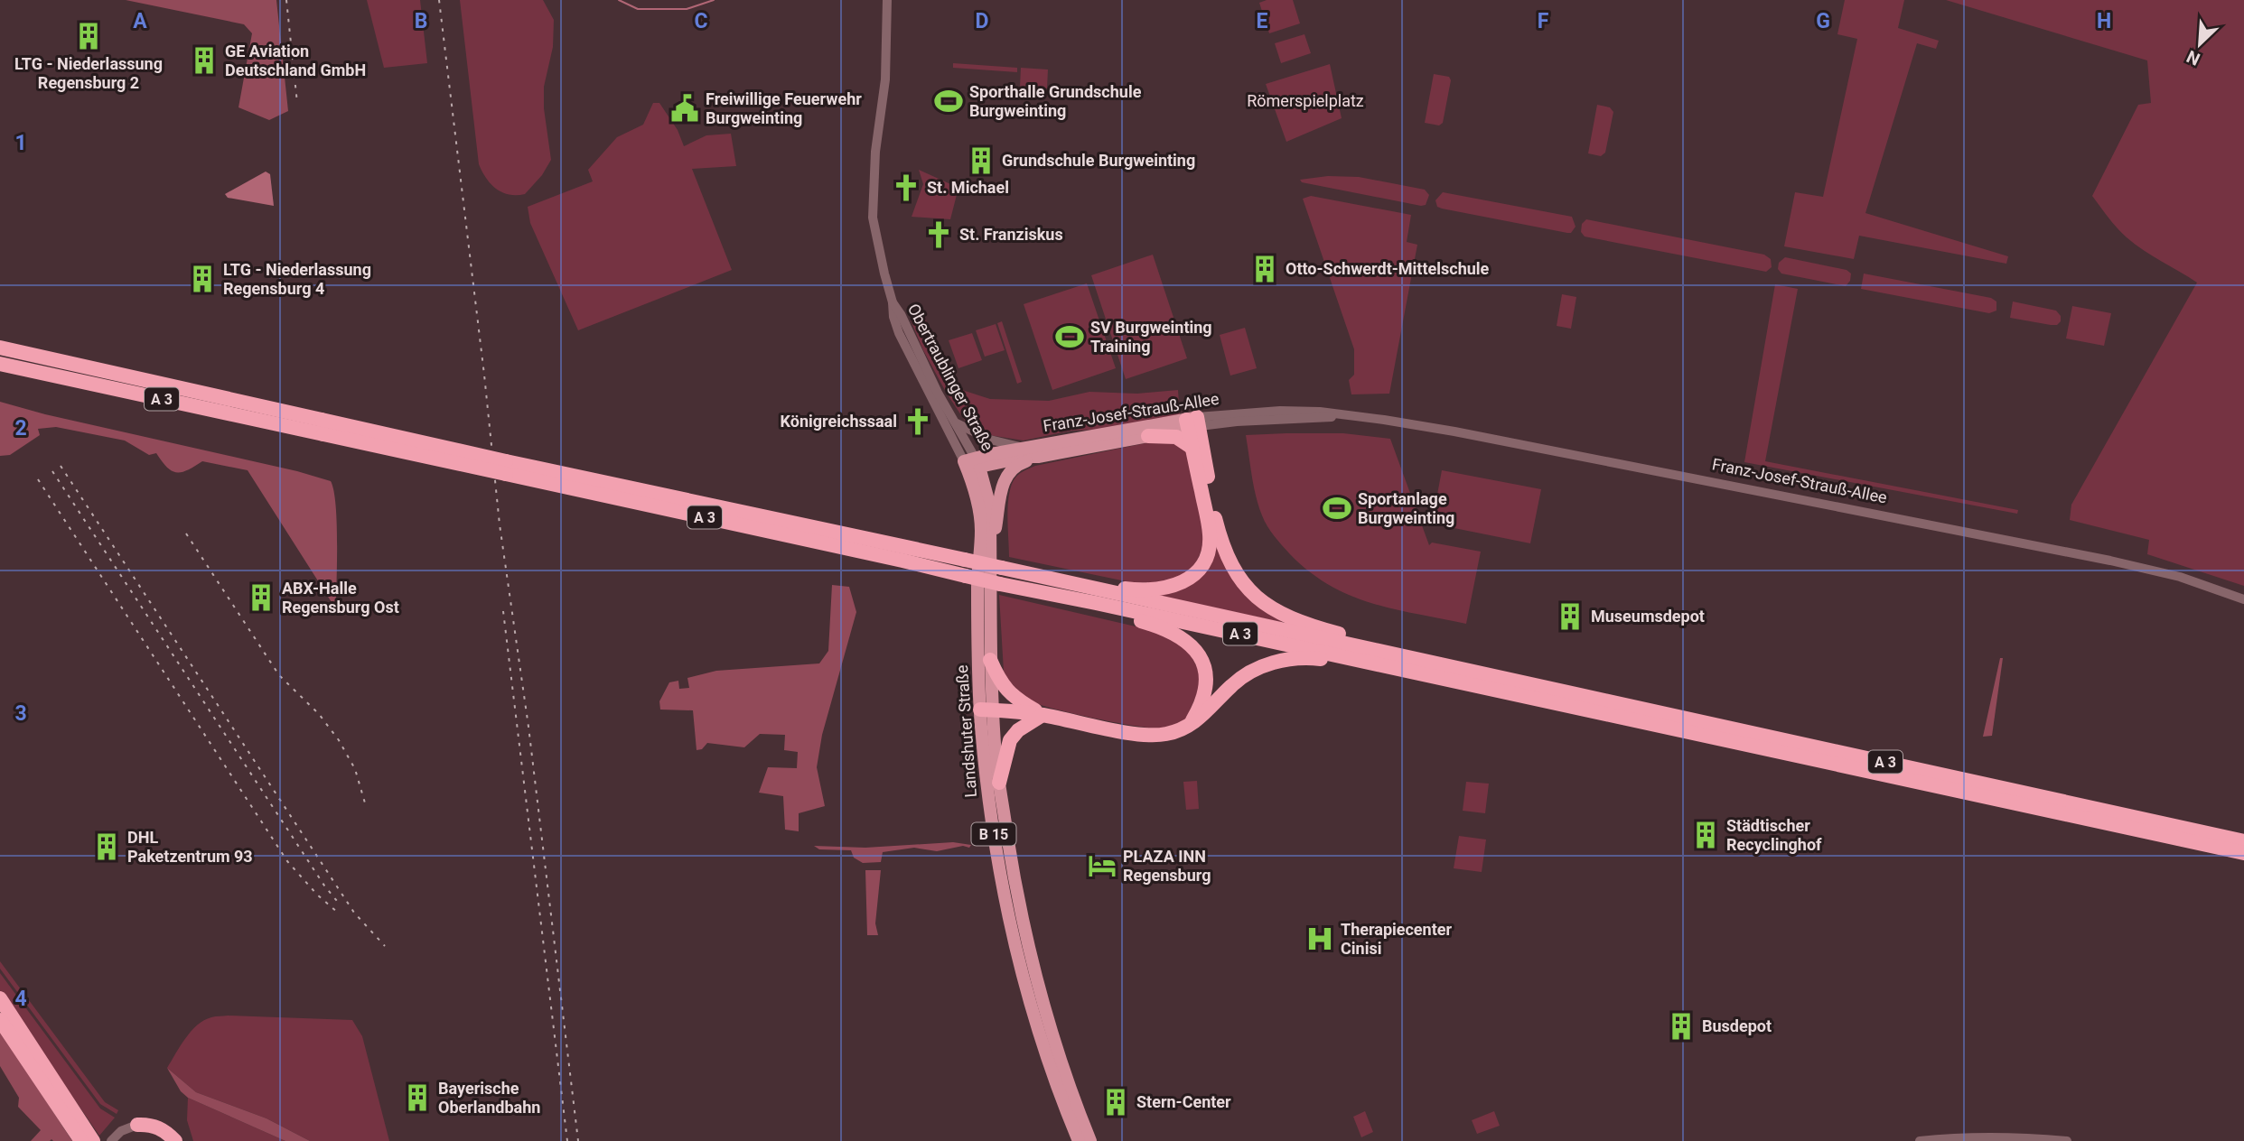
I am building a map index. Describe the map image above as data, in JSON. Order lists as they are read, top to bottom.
{
  "streets": {
    "highway": ["A 3"],
    "main road": ["Franz-Josef-Strauß-Allee", "Landshuter Straße", "B 15"],
    "street": ["Obertraublinger Straße"]
  },
  "crossings": [
    ["Obertraublinger Straße", "Franz-Josef-Strauß-Allee"],
    ["Obertraublinger Straße", "Landshuter Straße"],
    ["A 3", "Franz-Josef-Strauß-Allee"],
    ["A 3", "Landshuter Straße"],
    ["A 3", "B 15"],
    ["Franz-Josef-Strauß-Allee", "Landshuter Straße"],
    ["Franz-Josef-Strauß-Allee", "B 15"],
    ["Landshuter Straße", "B 15"]
  ],
  "parks": ["Römerspielplatz"],
  "places": {
    "building": [
      "LTG - Niederlassung Regensburg 2",
      "GE Aviation Deutschland GmbH",
      "Grundschule Burgweinting",
      "Otto-Schwerdt-Mittelschule",
      "LTG - Niederlassung Regensburg 4",
      "ABX-Halle Regensburg Ost",
      "Museumsdepot",
      "Städtischer Recyclinghof",
      "DHL Paketzentrum 93",
      "Busdepot",
      "Bayerische Oberlandbahn",
      "Stern-Center"
    ],
    "sports": ["Sporthalle Grundschule Burgweinting", "SV Burgweinting Training", "Sportanlage Burgweinting"],
    "public building": ["Freiwillige Feuerwehr Burgweinting"],
    "church": ["St. Michael", "St. Franziskus", "Königreichssaal"],
    "hotel": ["PLAZA INN Regensburg"],
    "hospital": ["Therapiecenter Cinisi"]
  },
  "north": "bottom left",
  "grid": {
    "columns": [
      "A",
      "B",
      "C",
      "D",
      "E",
      "F",
      "G",
      "H"
    ],
    "rows": [
      "1",
      "2",
      "3",
      "4"
    ]
  }
}
